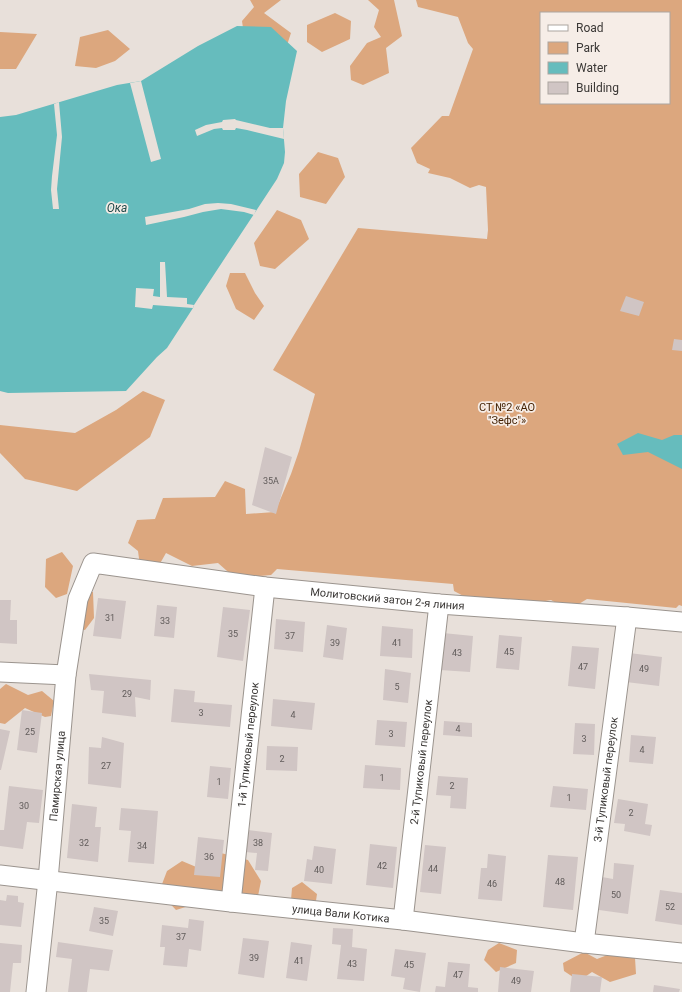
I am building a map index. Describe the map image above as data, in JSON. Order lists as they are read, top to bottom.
{
  "streets": {
    "street": [
      "Молитовский затон 2-я линия",
      "1-й Тупиковый переулок",
      "2-й Тупиковый переулок",
      "Памирская улица",
      "3-й Тупиковый переулок",
      "улица Вали Котика"
    ]
  },
  "crossings": [
    ["Молитовский затон 2-я линия", "1-й Тупиковый переулок"],
    ["Молитовский затон 2-я линия", "2-й Тупиковый переулок"],
    ["Молитовский затон 2-я линия", "Памирская улица"],
    ["Молитовский затон 2-я линия", "3-й Тупиковый переулок"],
    ["1-й Тупиковый переулок", "улица Вали Котика"],
    ["2-й Тупиковый переулок", "улица Вали Котика"],
    ["Памирская улица", "улица Вали Котика"],
    ["3-й Тупиковый переулок", "улица Вали Котика"]
  ],
  "water": ["Ока"],
  "parks": ["СТ №2 «АО \"Зефс\"»"],
  "house_numbers": [
    "35А",
    "31",
    "33",
    "35",
    "37",
    "39",
    "41",
    "45",
    "43",
    "47",
    "49",
    "5",
    "29",
    "3",
    "4",
    "4",
    "25",
    "3",
    "3",
    "4",
    "2",
    "27",
    "1",
    "1",
    "2",
    "1",
    "30",
    "2",
    "32",
    "38",
    "34",
    "36",
    "42",
    "44",
    "40",
    "48",
    "46",
    "50",
    "52",
    "35",
    "37",
    "39",
    "41",
    "43",
    "45",
    "47",
    "49"
  ],
  "legend": [
    "Road",
    "Park",
    "Water",
    "Building"
  ]
}
